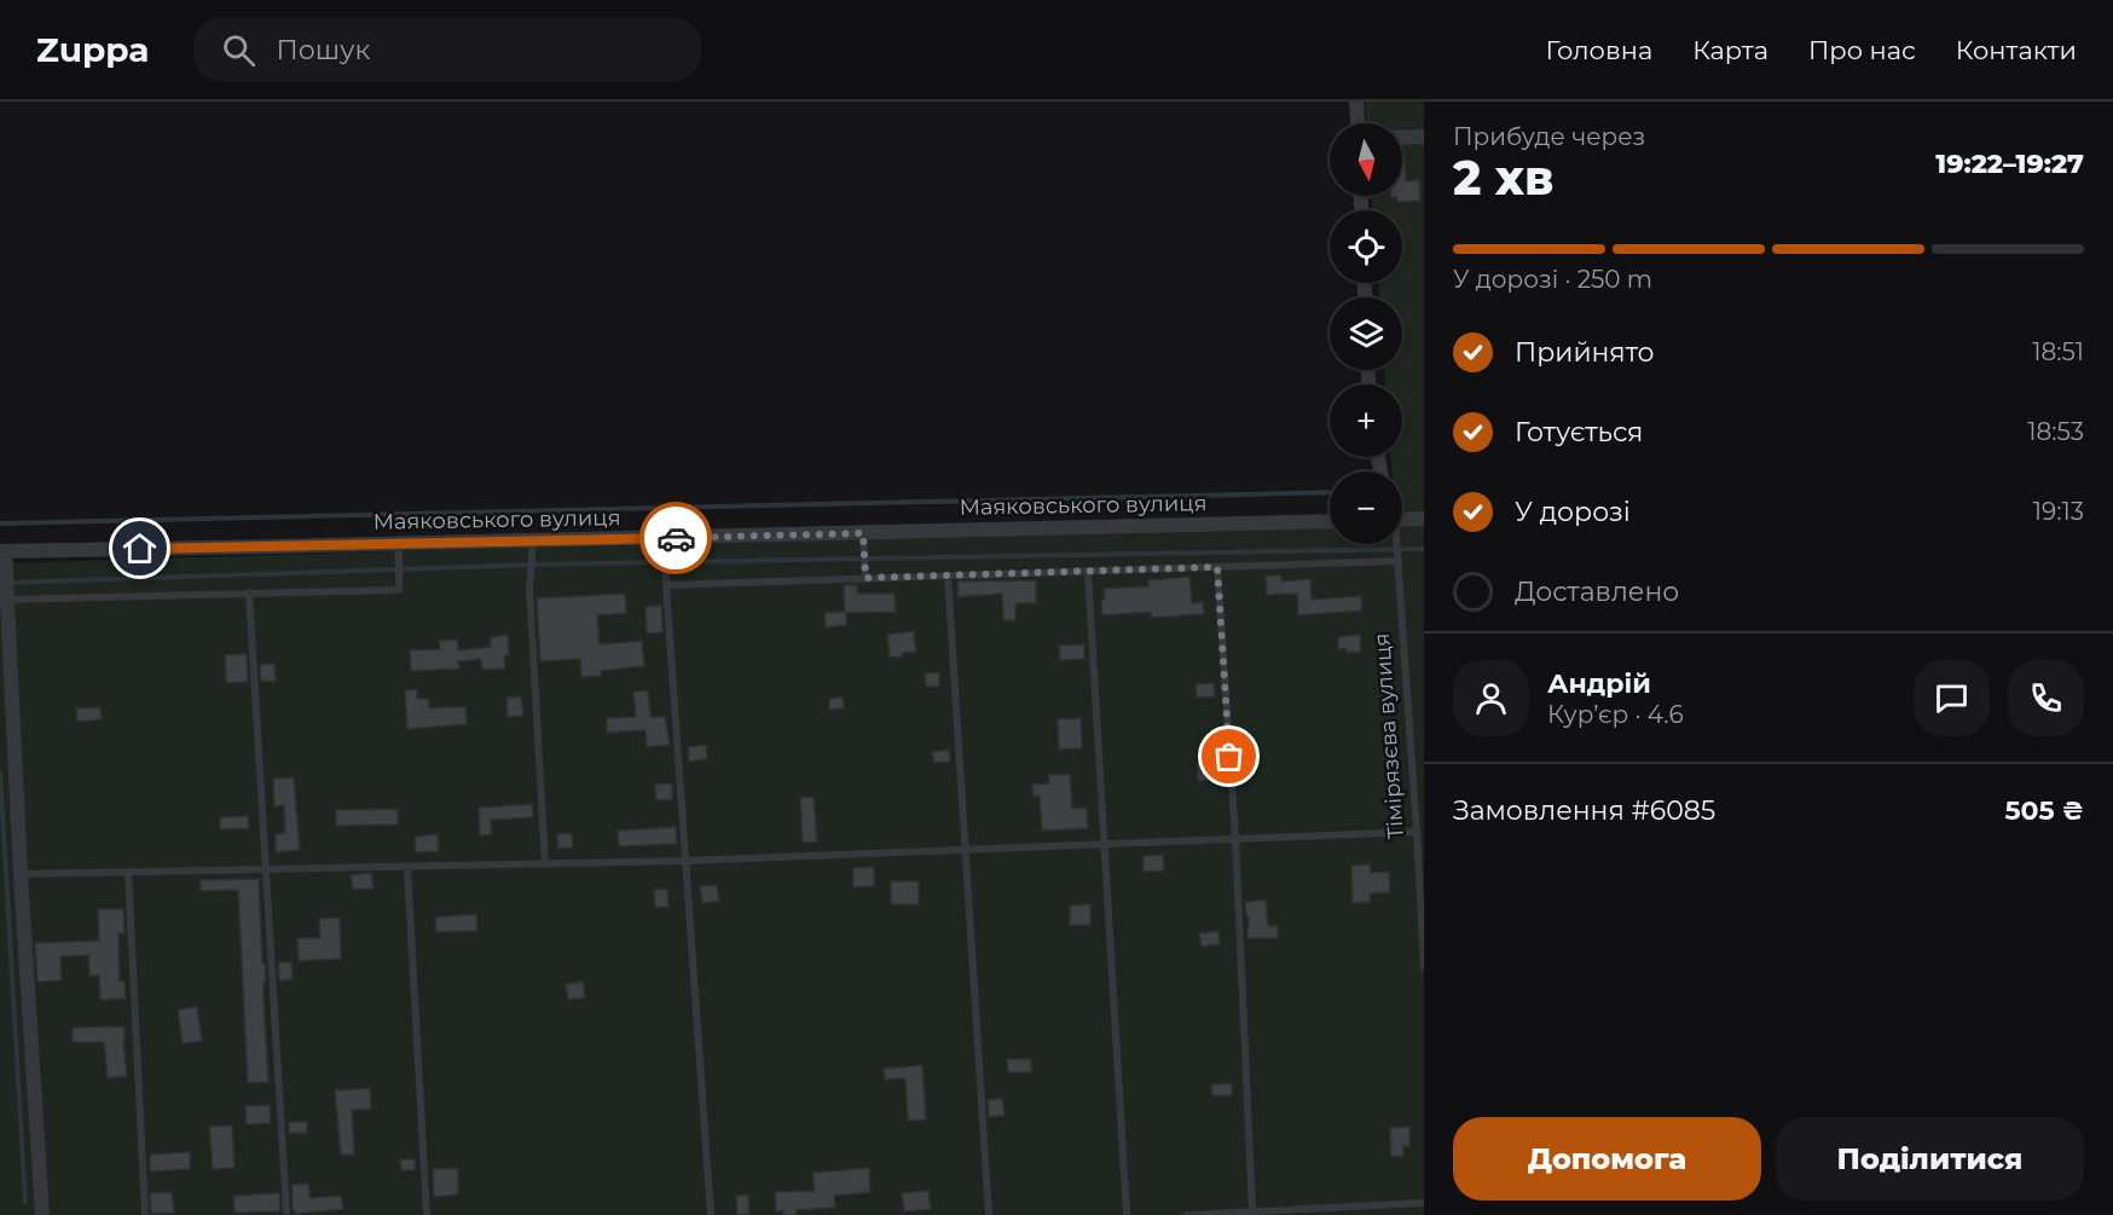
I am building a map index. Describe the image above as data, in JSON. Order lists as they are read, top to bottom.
{
  "streets": {
    "street": ["Маяковського вулиця"],
    "lane": ["Тімірязєва вулиця"]
  },
  "north": "bottom",
  "page": {
    "header": "Zuppa",
    "search": "Пошук",
    "nav": [
      "Головна",
      "Карта",
      "Про нас",
      "Контакти"
    ],
    "heading": ["2 хв", "Прибуде через", "19:22–19:27"],
    "panel": [
      "Андрій",
      "Кур’єр · 4.6",
      "Замовлення #6085",
      "505 ₴"
    ],
    "map_buttons": ["+", "−"],
    "bar": "У дорозі · 250 m",
    "list": [
      ["Прийнято", "18:51"],
      ["Готується", "18:53"],
      ["У дорозі", "19:13"],
      "Доставлено"
    ],
    "buttons": ["Допомога", "Поділитися"]
  }
}
